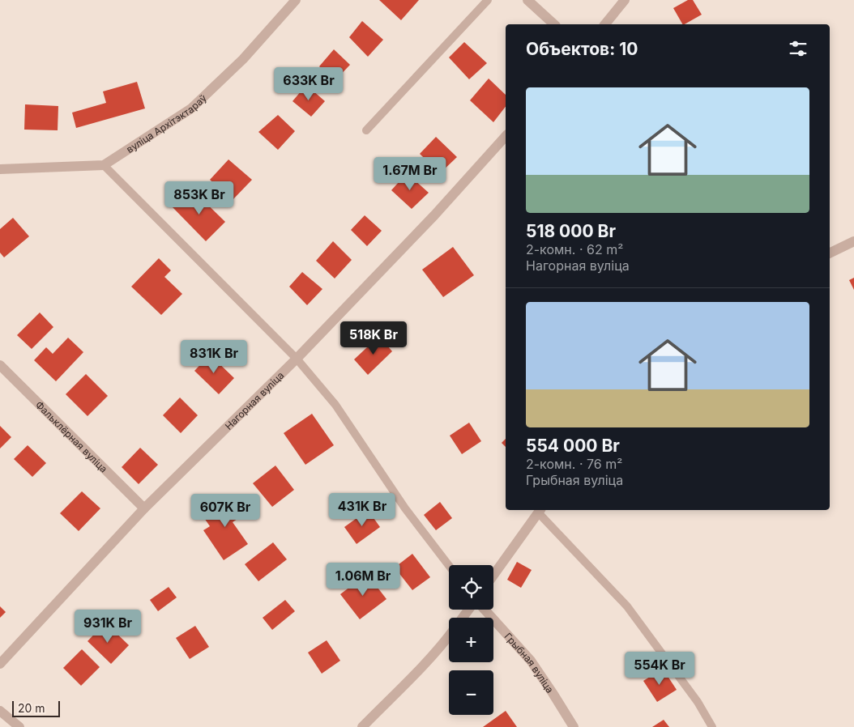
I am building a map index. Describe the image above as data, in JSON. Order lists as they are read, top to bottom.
{
  "streets": {
    "street": [
      "вуліца Архітэктараў",
      "Нагорная вуліца",
      "Фальклёрная вуліца",
      "Грыбная вуліца"
    ]
  },
  "crossings": [
    ["Нагорная вуліца", "Фальклёрная вуліца"]
  ],
  "scale_bar": "20 m",
  "page": {
    "heading": "Объектов: 10",
    "price": [
      "633K Br",
      "1.67M Br",
      "853K Br",
      "518K Br",
      "831K Br",
      "431K Br",
      "607K Br",
      "1.06M Br",
      "931K Br",
      "554K Br"
    ],
    "list": [
      {
        "name": "518 000 Br",
        "note": "2-комн. · 62 m² · Нагорная вуліца"
      },
      {
        "name": "554 000 Br",
        "note": "2-комн. · 76 m² · Грыбная вуліца"
      }
    ],
    "map_buttons": ["+", "−"],
    "scale": "20 m"
  }
}
